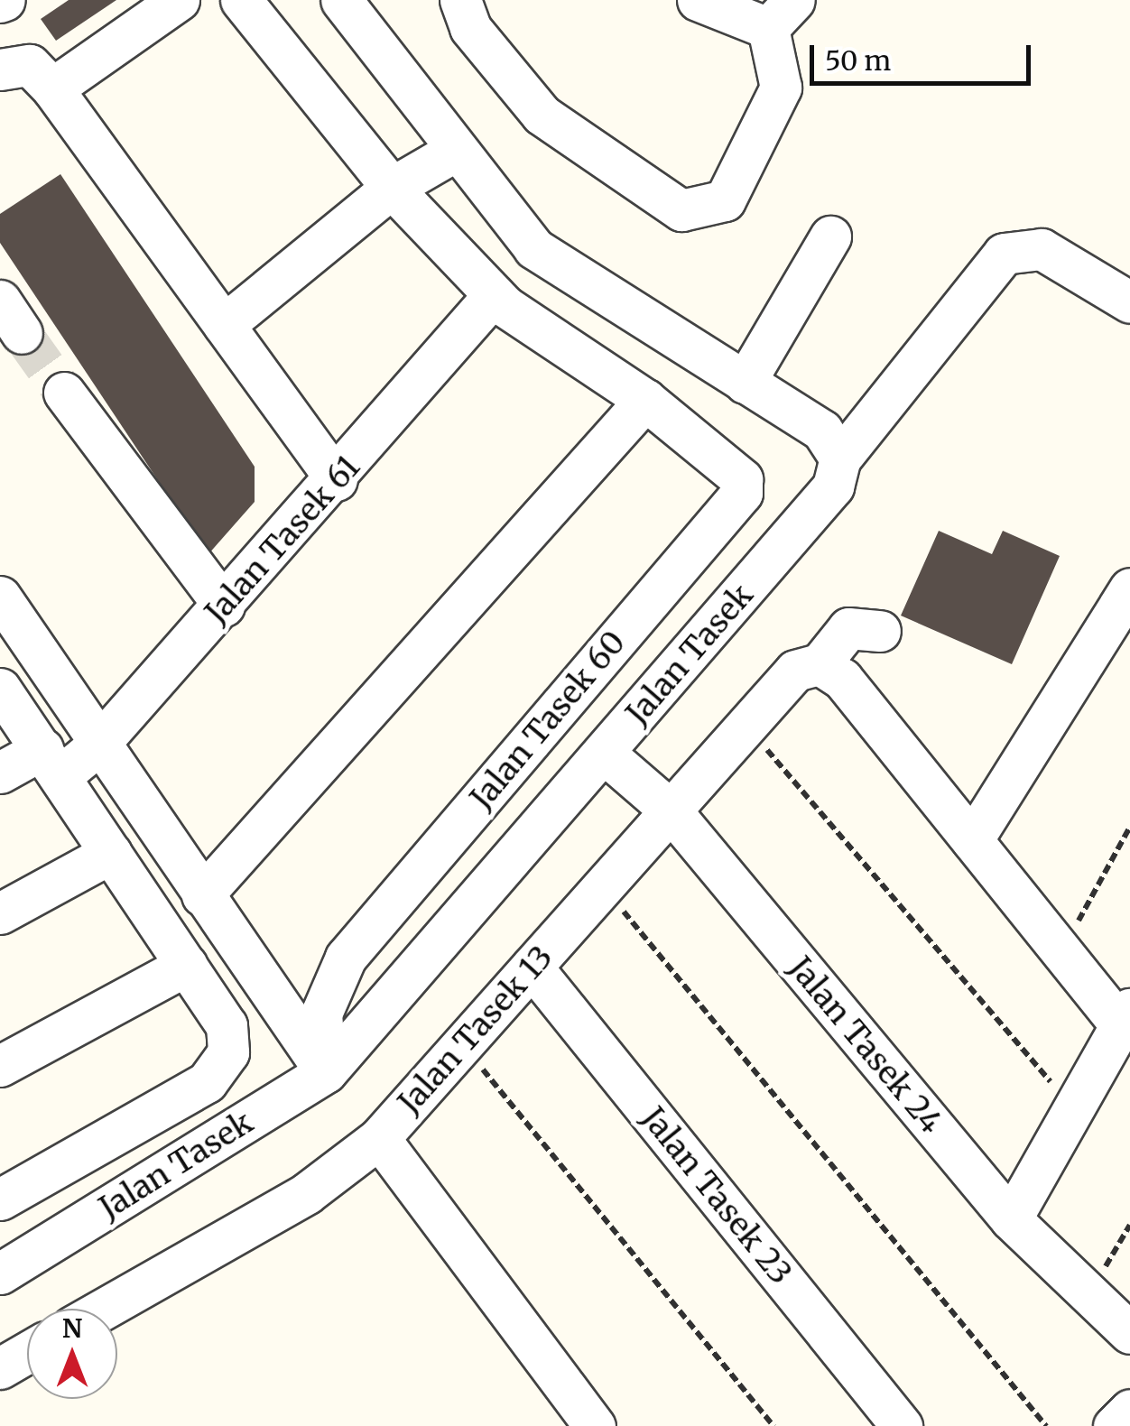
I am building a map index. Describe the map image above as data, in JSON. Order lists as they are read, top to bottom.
{
  "streets": {
    "street": [
      "Jalan Tasek 61",
      "Jalan Tasek",
      "Jalan Tasek 60",
      "Jalan Tasek 13",
      "Jalan Tasek 24",
      "Jalan Tasek 23"
    ]
  },
  "crossings": [
    ["Jalan Tasek", "Jalan Tasek 24"],
    ["Jalan Tasek 13", "Jalan Tasek 24"],
    ["Jalan Tasek 13", "Jalan Tasek 23"]
  ],
  "scale_bar": "50 m",
  "north": "top"
}
